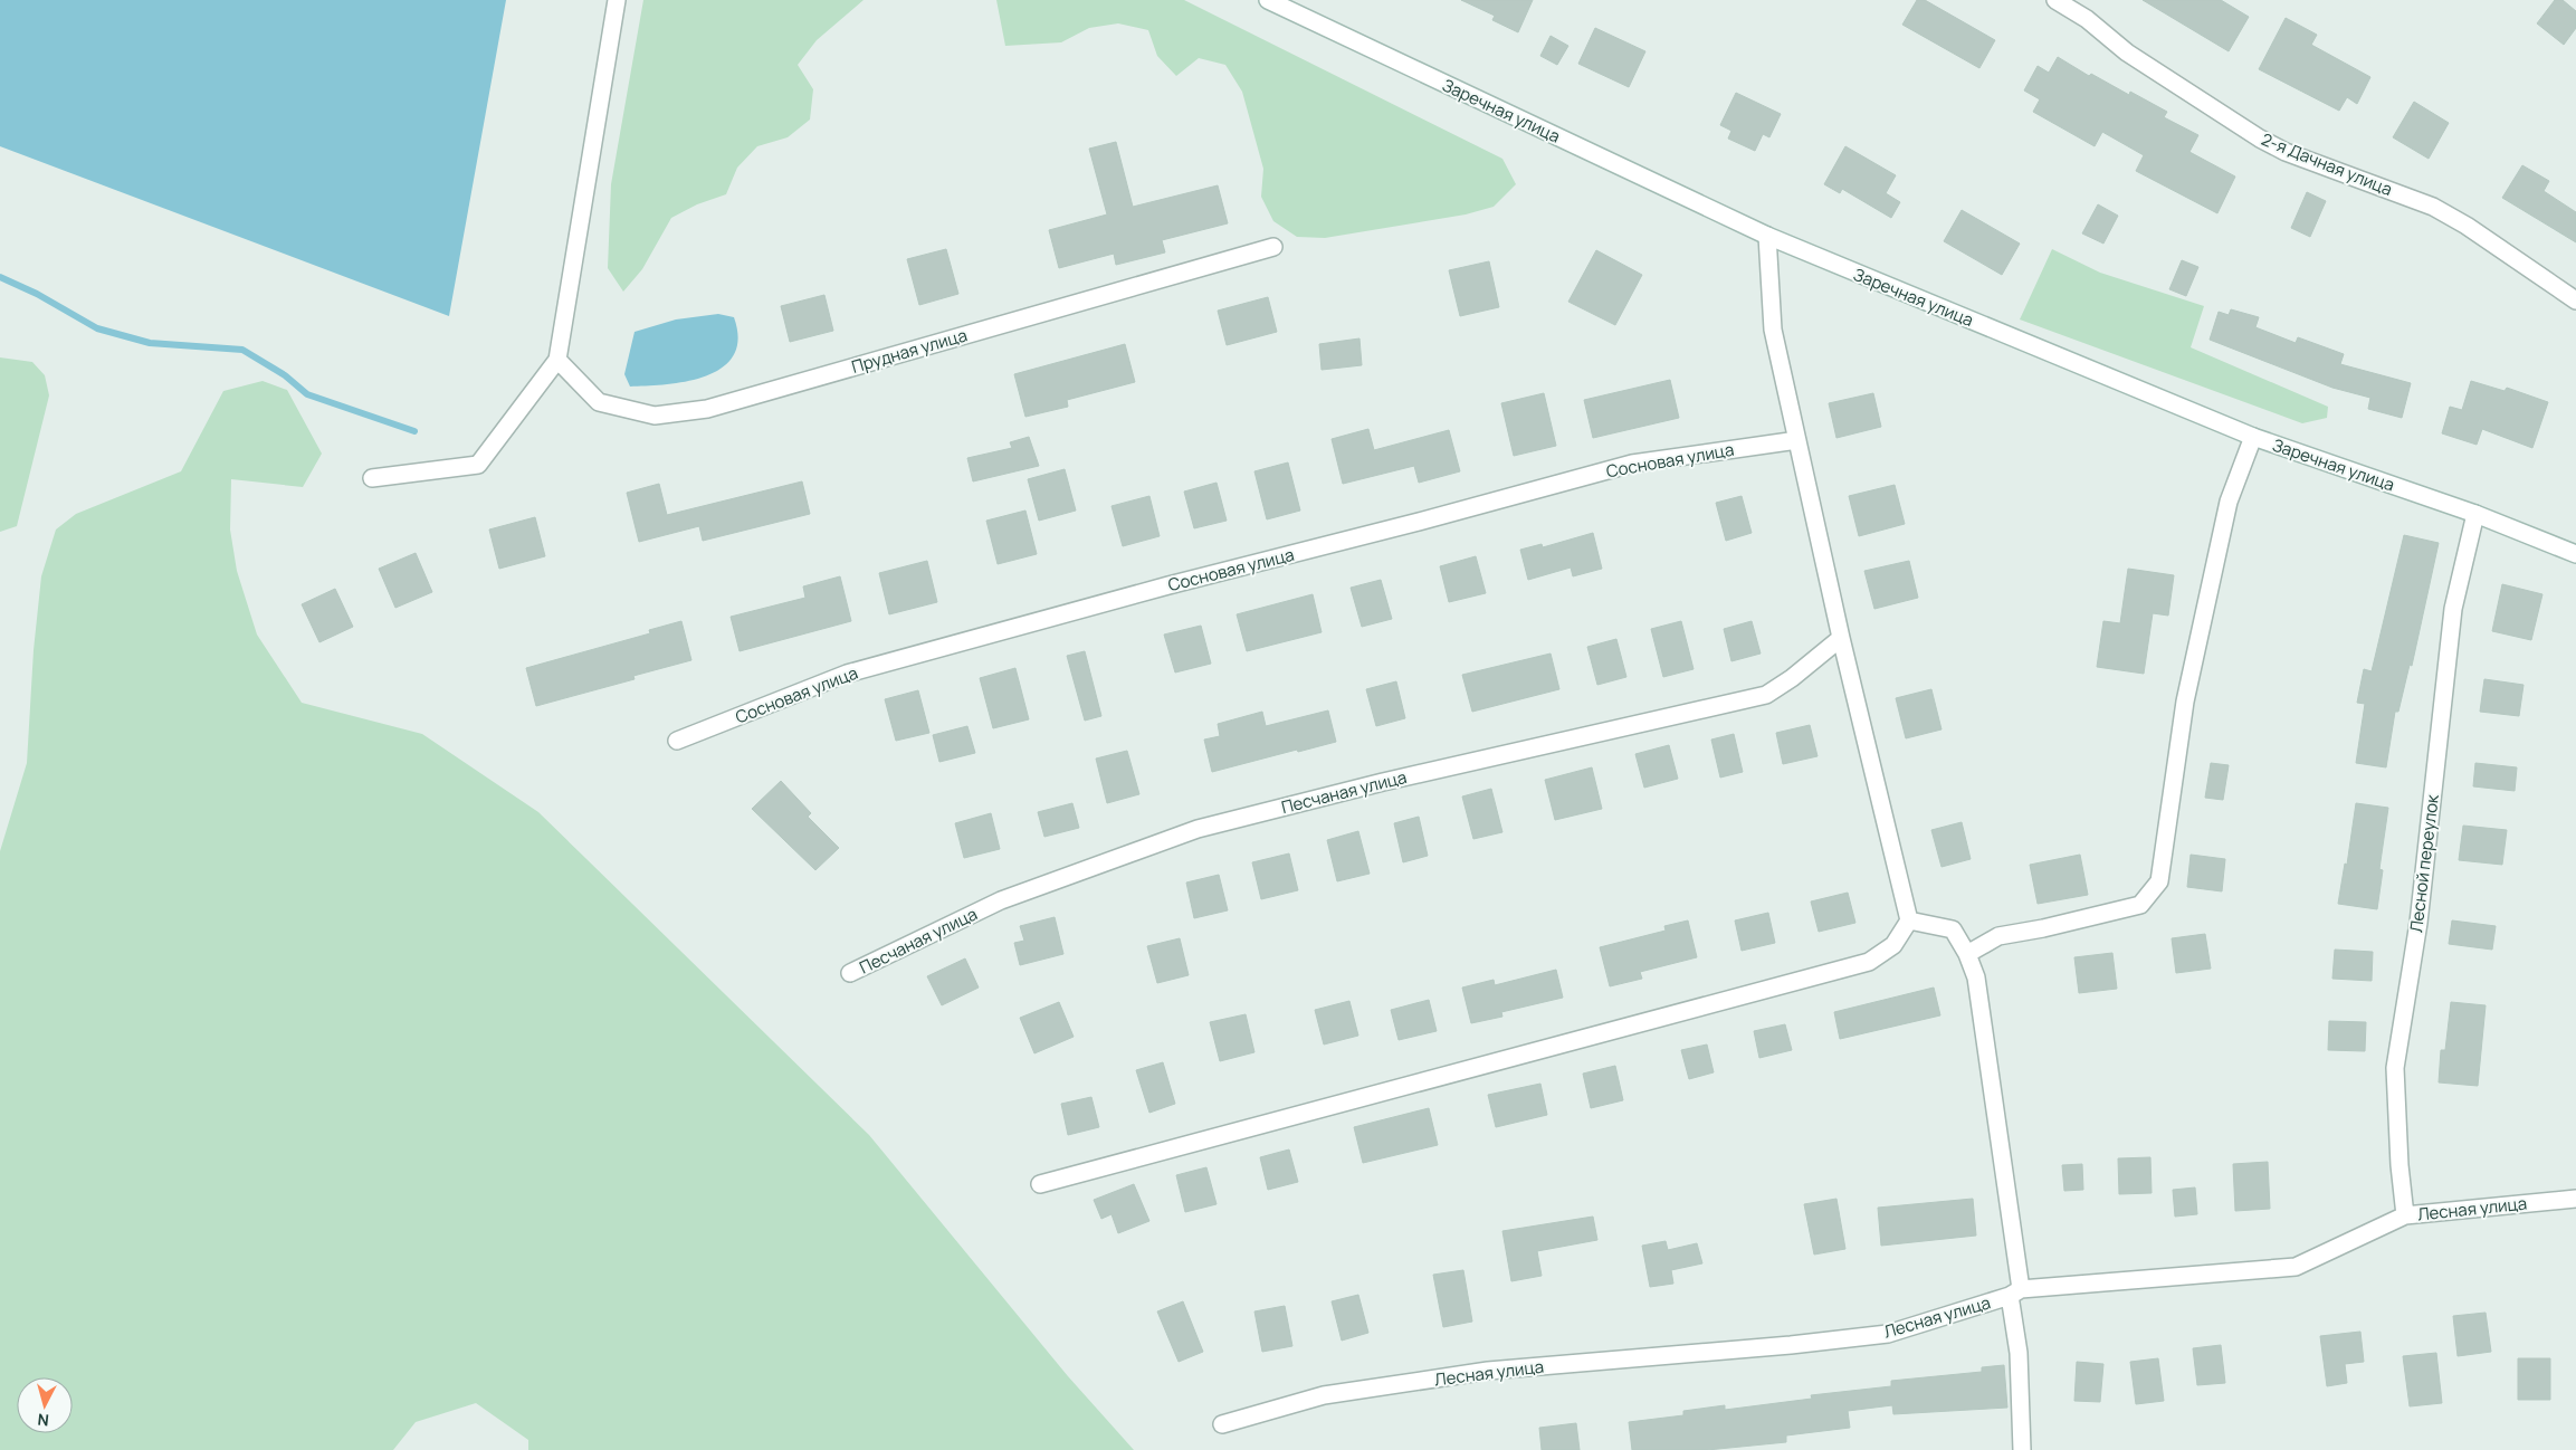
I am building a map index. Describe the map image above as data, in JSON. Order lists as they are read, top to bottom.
{
  "streets": {
    "street": [
      "Заречная улица",
      "2-я Дачная улица",
      "Прудная улица",
      "Сосновая улица",
      "Песчаная улица",
      "Лесной переулок",
      "Лесная улица"
    ]
  },
  "crossings": [
    ["Заречная улица", "Лесной переулок"],
    ["Лесной переулок", "Лесная улица"]
  ],
  "north": "bottom"
}
